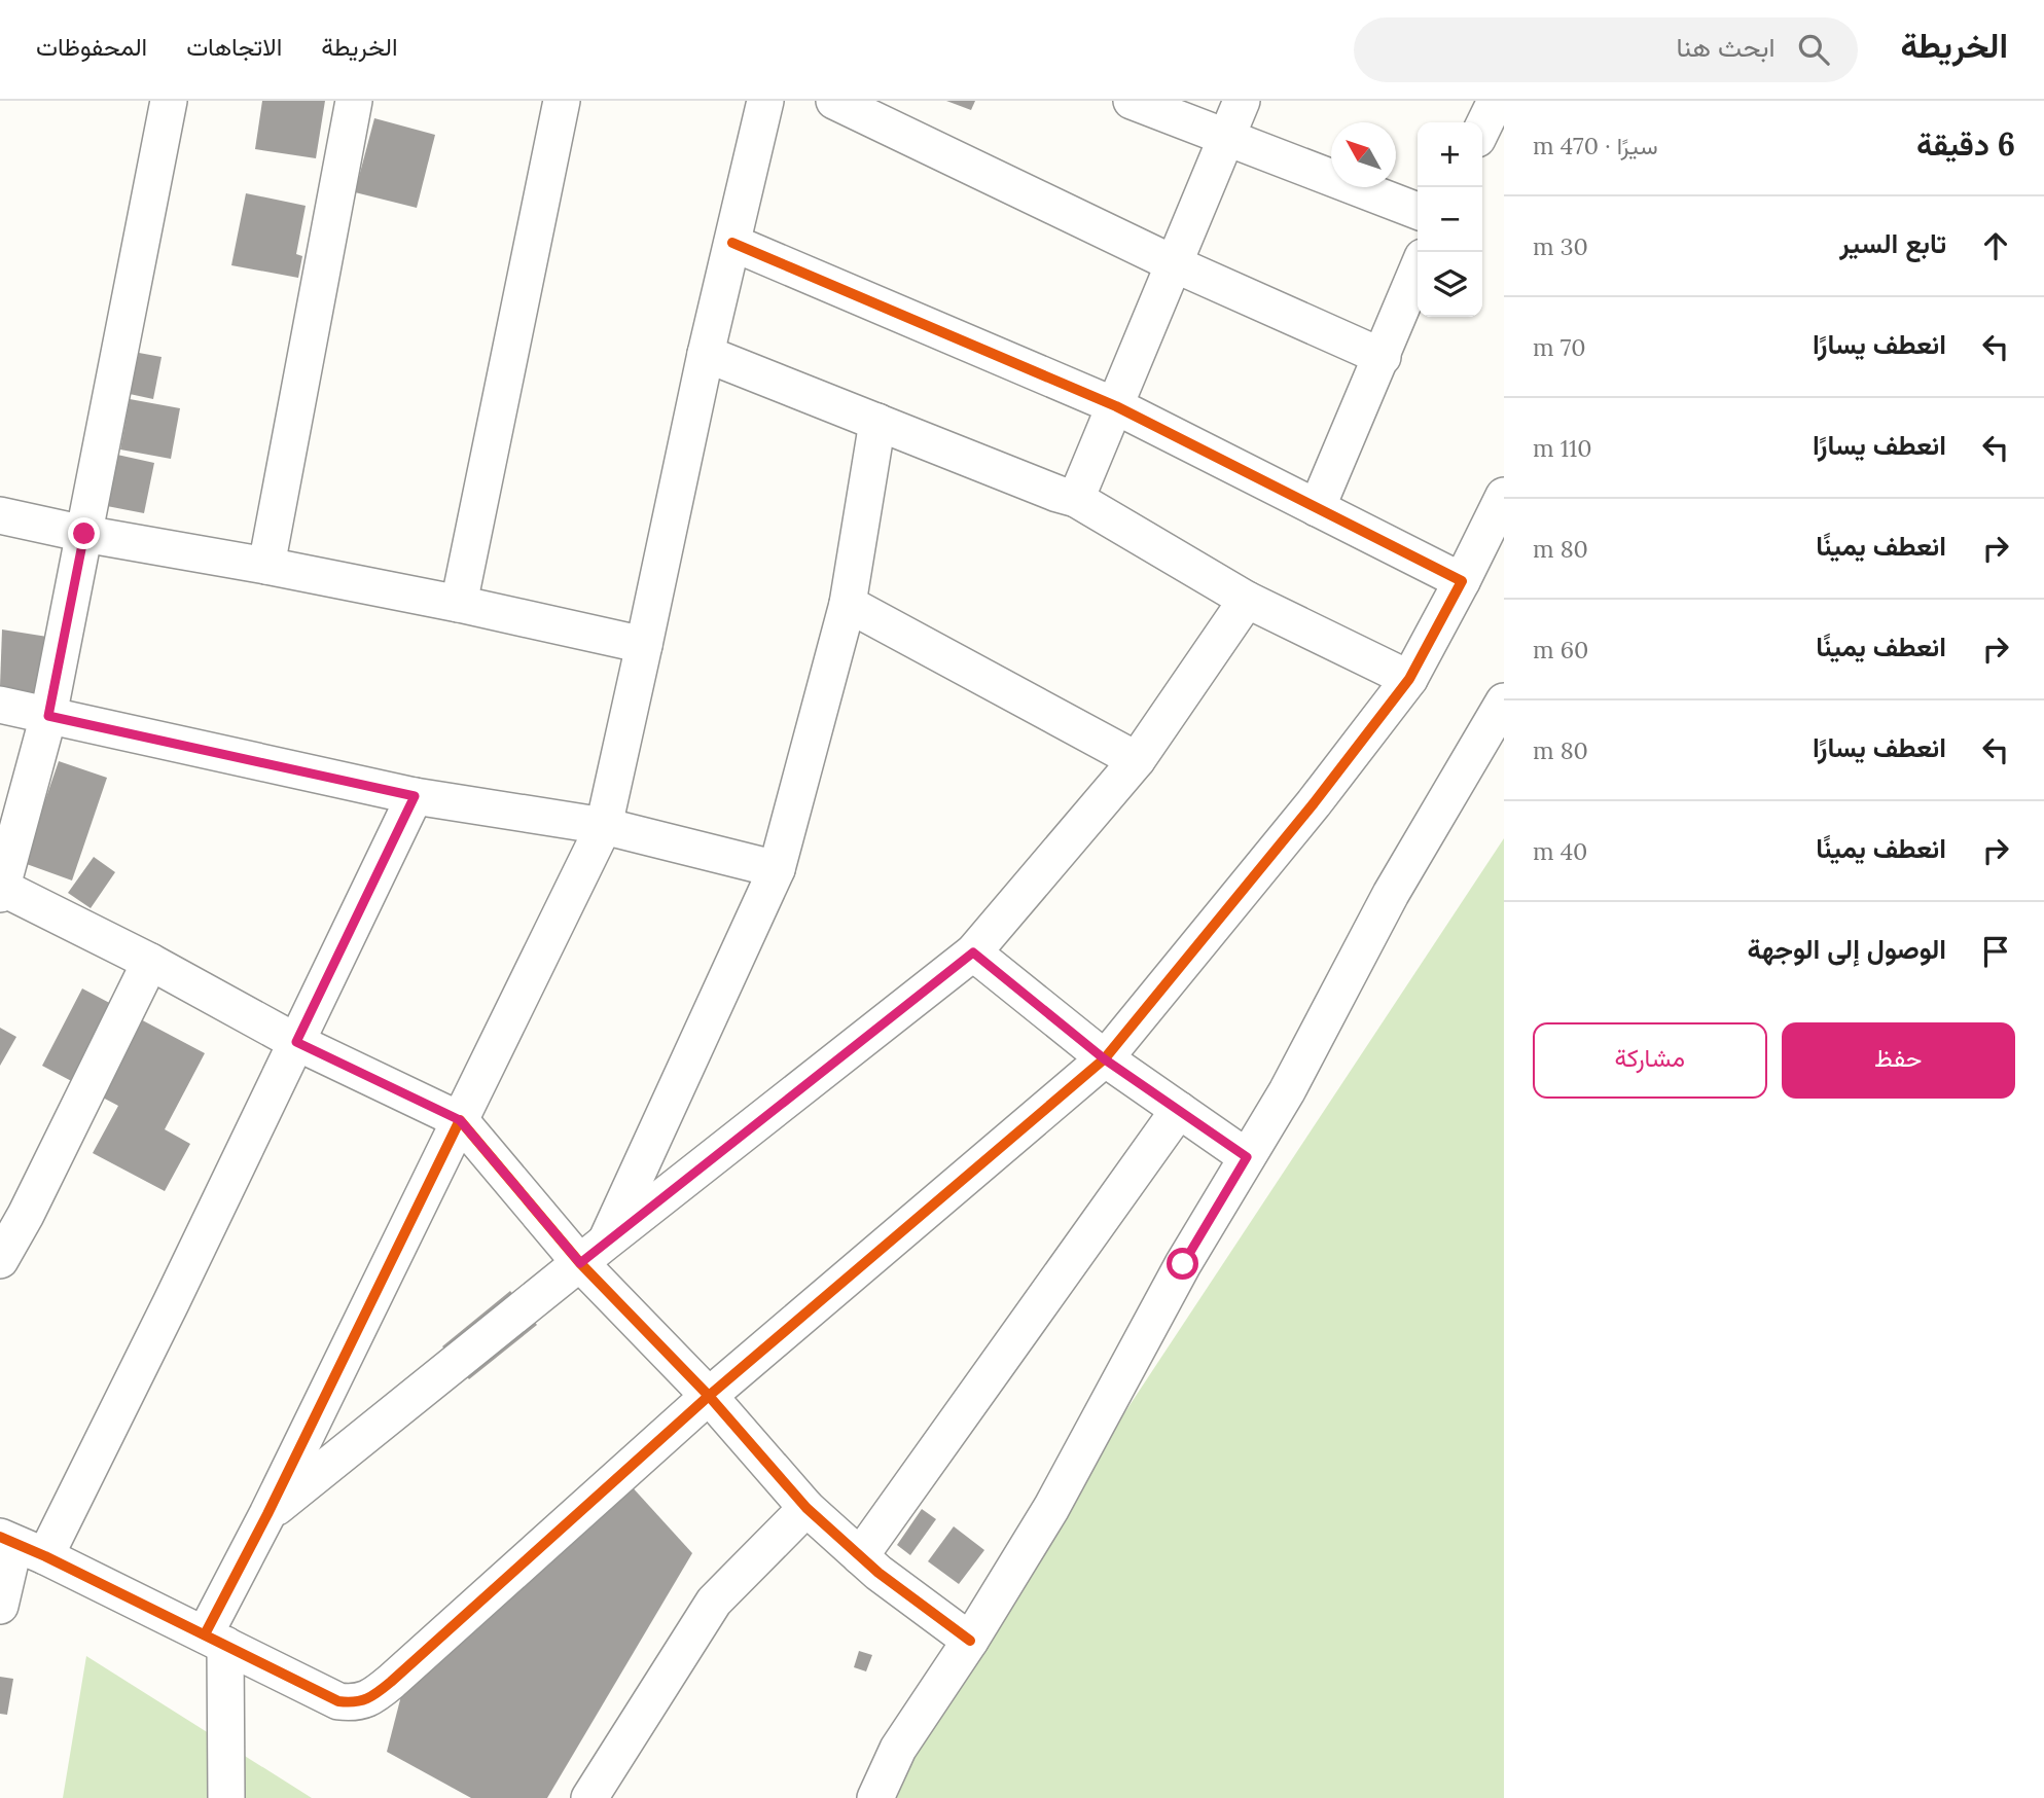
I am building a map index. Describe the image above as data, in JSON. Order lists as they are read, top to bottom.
{
  "north": "top left",
  "page": {
    "header": "الخريطة",
    "search": "ابحث هنا",
    "nav": ["الخريطة", "الاتجاهات", "المحفوظات"],
    "heading": ["6 دقيقة", "سيرًا · 470 m"],
    "map_buttons": ["+", "−"],
    "list": [
      ["تابع السير", "30 m"],
      ["انعطف يسارًا", "70 m"],
      ["انعطف يسارًا", "110 m"],
      ["انعطف يمينًا", "80 m"],
      ["انعطف يمينًا", "60 m"],
      ["انعطف يسارًا", "80 m"],
      ["انعطف يمينًا", "40 m"],
      "الوصول إلى الوجهة"
    ],
    "buttons": ["حفظ", "مشاركة"]
  }
}
